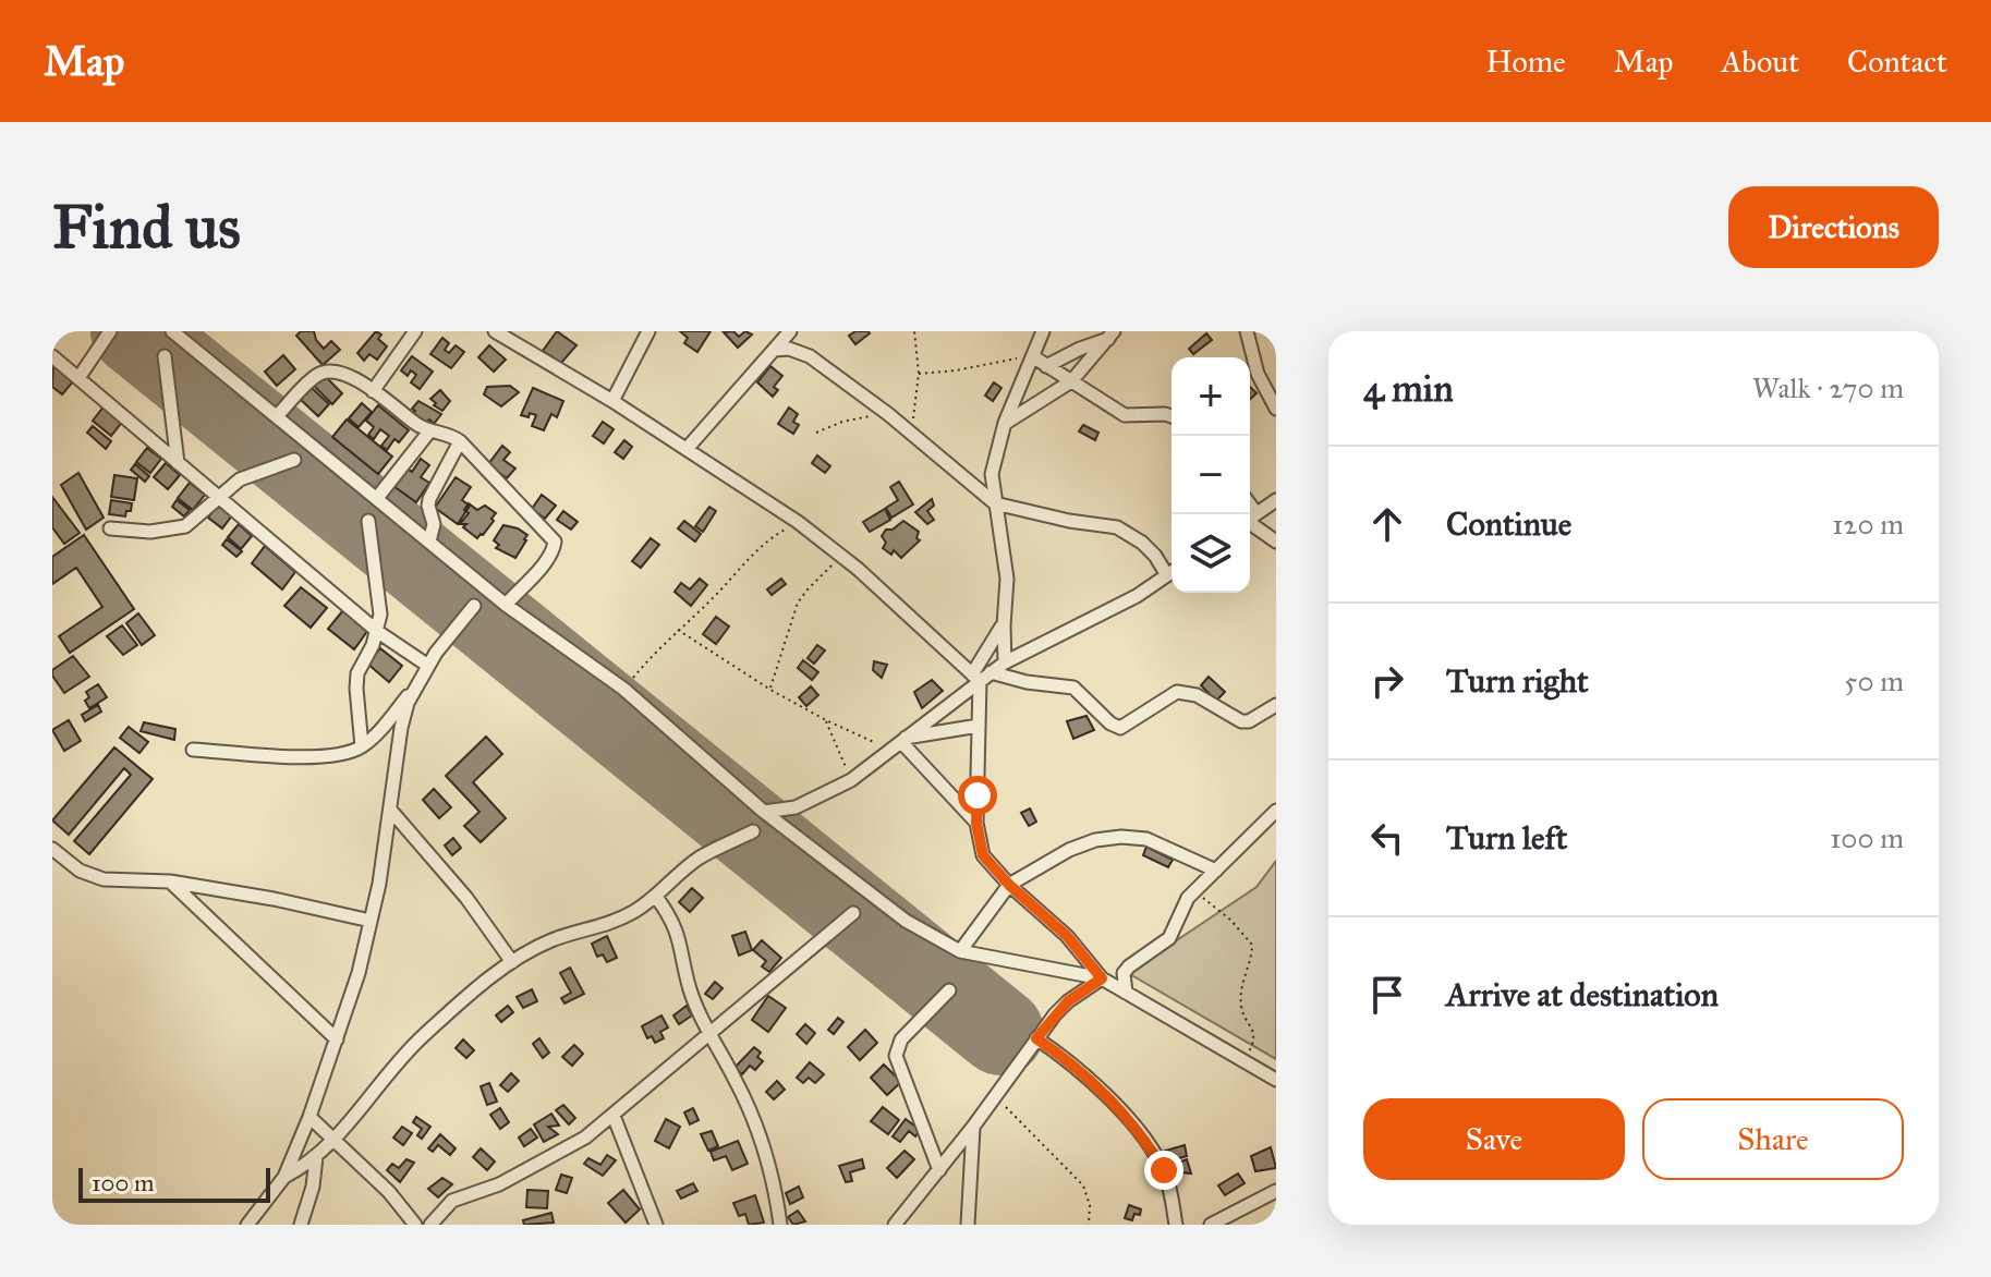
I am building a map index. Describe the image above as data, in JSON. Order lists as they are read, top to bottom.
{
  "scale_bar": "100 m",
  "page": {
    "header": "Map",
    "nav": [
      "Home",
      "Map",
      "About",
      "Contact"
    ],
    "buttons": [
      "Directions",
      ["Save", "Share"]
    ],
    "title": "Find us",
    "heading": ["4 min", "Walk · 270 m"],
    "map_buttons": ["+", "−"],
    "list": [
      ["Continue", "120 m"],
      ["Turn right", "50 m"],
      ["Turn left", "100 m"],
      "Arrive at destination"
    ],
    "scale": "100 m"
  }
}
